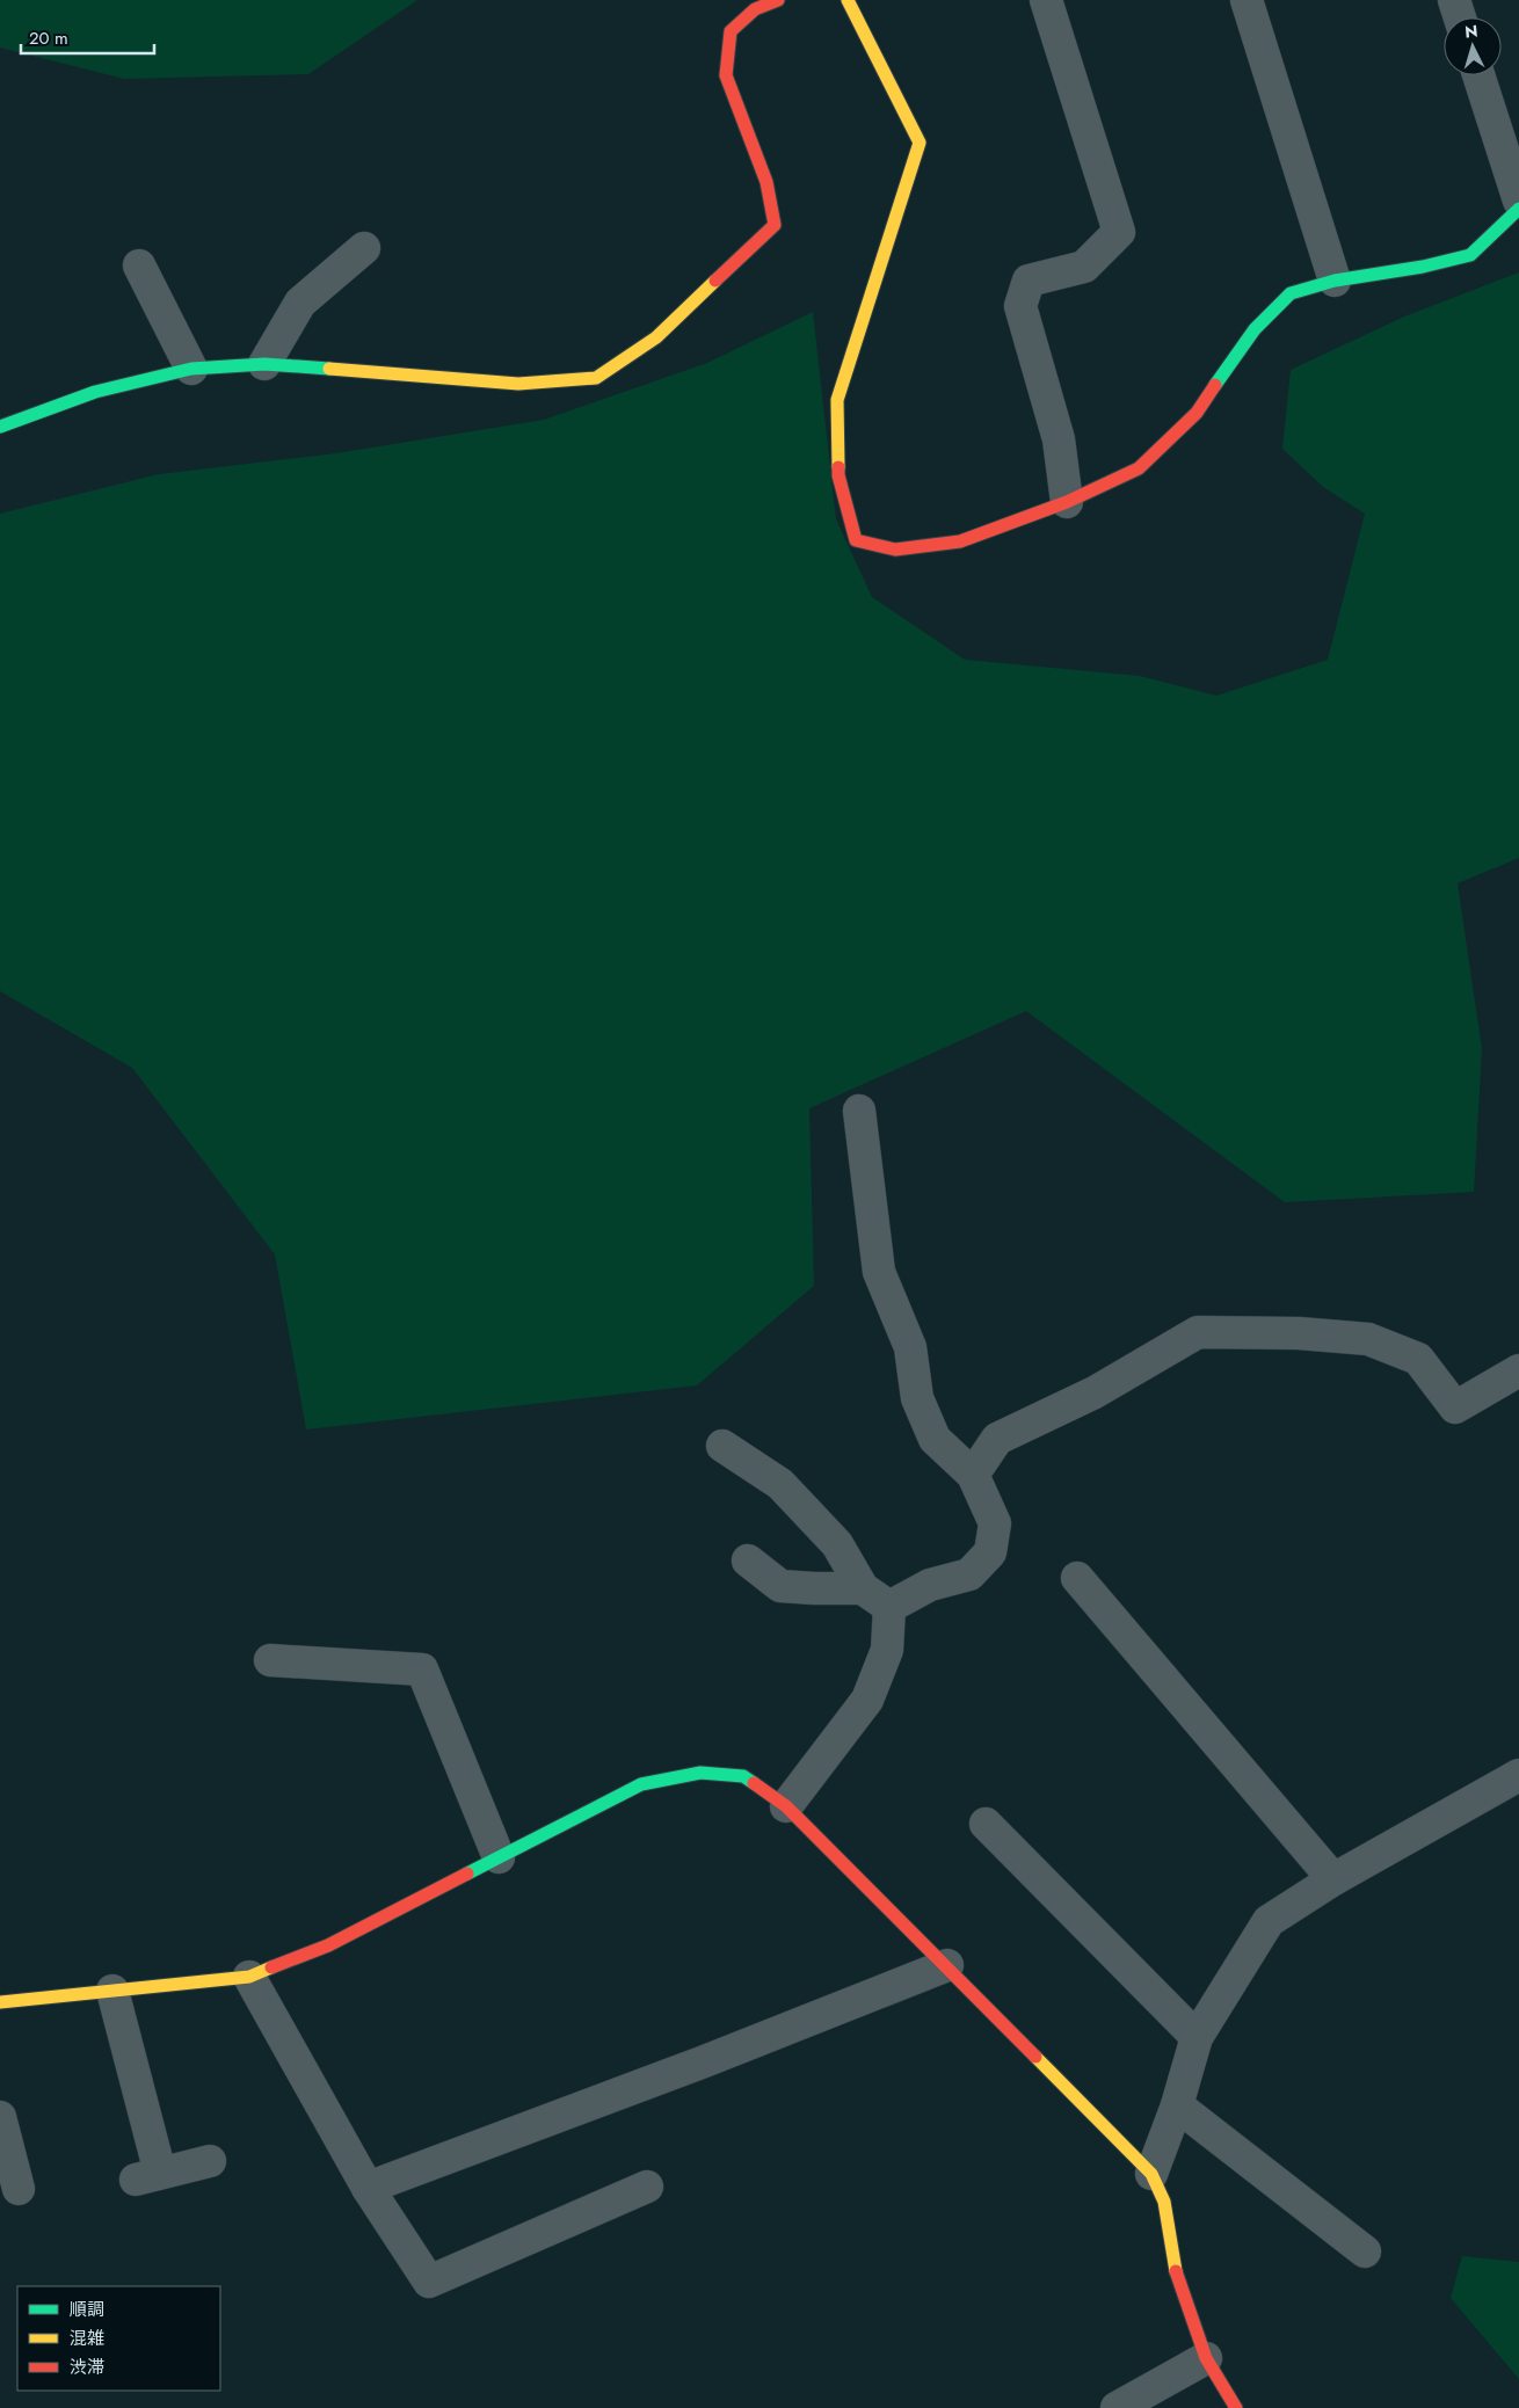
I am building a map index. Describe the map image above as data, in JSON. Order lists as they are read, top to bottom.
{
  "legend": ["順調", "混雑", "渋滞"],
  "scale_bar": "20 m",
  "north": "top"
}
